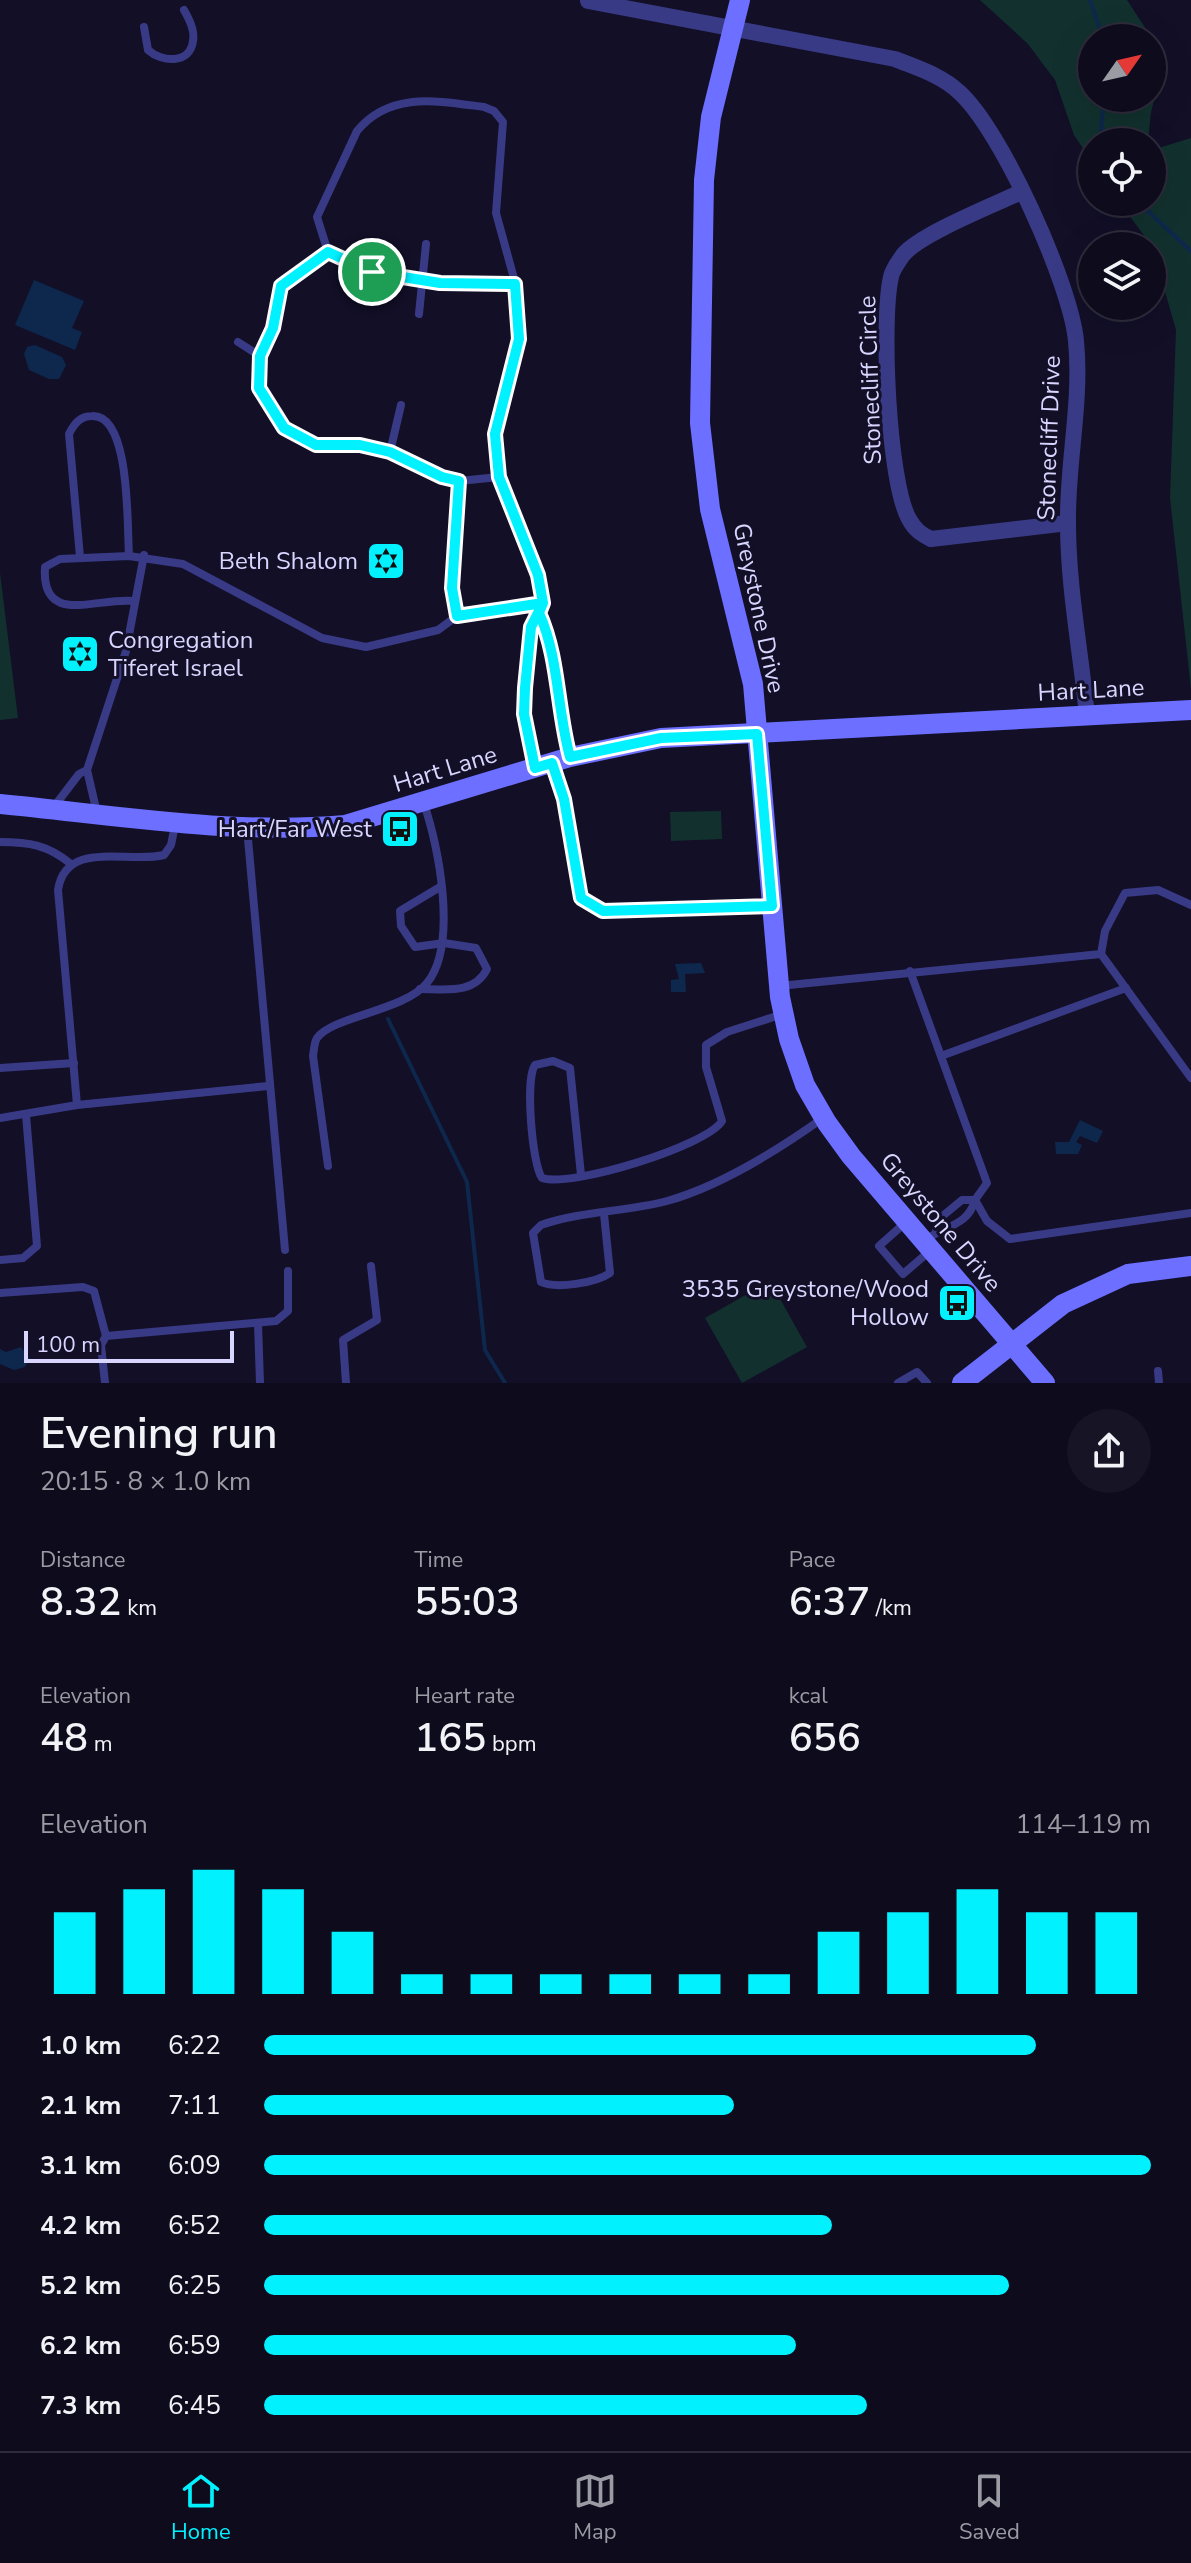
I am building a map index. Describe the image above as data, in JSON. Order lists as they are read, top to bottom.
{
  "streets": {
    "street": [
      "Stonecliff Circle",
      "Stonecliff Drive",
      "Greystone Drive",
      "Hart Lane"
    ]
  },
  "crossings": [
    ["Stonecliff Circle", "Stonecliff Drive"],
    ["Stonecliff Drive", "Greystone Drive"],
    ["Stonecliff Drive", "Hart Lane"],
    ["Greystone Drive", "Hart Lane"]
  ],
  "places": {
    "synagogue": ["Beth Shalom", "Congregation Tiferet Israel"],
    "bus stop": ["Hart/Far West", "3535 Greystone/Wood Hollow"]
  },
  "scale_bar": "100 m",
  "north": "top right",
  "page": {
    "scale": "100 m",
    "heading": ["Evening run", "20:15 · 8 × 1.0 km"],
    "stats": [
      ["Distance", "8.32 km"],
      ["Time", "55:03"],
      ["Pace", "6:37 /km"],
      ["Elevation", "48 m"],
      ["Heart rate", "165 bpm"],
      ["kcal", "656"]
    ],
    "chart": ["Elevation", "114–119 m"],
    "list": [
      {
        "name": "1.0 km",
        "note": "6:22"
      },
      {
        "name": "2.1 km",
        "note": "7:11"
      },
      {
        "name": "3.1 km",
        "note": "6:09"
      },
      {
        "name": "4.2 km",
        "note": "6:52"
      },
      {
        "name": "5.2 km",
        "note": "6:25"
      },
      {
        "name": "6.2 km",
        "note": "6:59"
      },
      {
        "name": "7.3 km",
        "note": "6:45"
      }
    ],
    "tabs": ["Home", "Map", "Saved"]
  }
}
